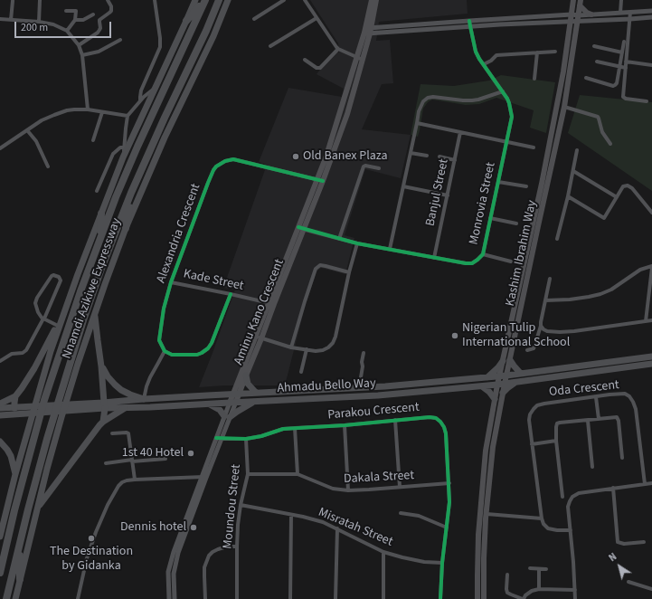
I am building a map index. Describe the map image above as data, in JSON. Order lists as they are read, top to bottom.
{
  "streets": {
    "highway": ["Nnamdi Azikiwe Expressway"],
    "main road": ["Kashim Ibrahim Way", "Aminu Kano Crescent", "Ahmadu Bello Way"],
    "street": [
      "Banjul Street",
      "Monrovia Street",
      "Alexandria Crescent",
      "Kade Street",
      "Oda Crescent",
      "Parakou Crescent",
      "Dakala Street",
      "Moundou Street",
      "Misratah Street"
    ]
  },
  "crossings": [
    ["Banjul Street", "Monrovia Street"],
    ["Monrovia Street", "Aminu Kano Crescent"],
    ["Alexandria Crescent", "Kade Street"],
    ["Alexandria Crescent", "Aminu Kano Crescent"],
    ["Kashim Ibrahim Way", "Ahmadu Bello Way"],
    ["Kade Street", "Aminu Kano Crescent"],
    ["Aminu Kano Crescent", "Ahmadu Bello Way"],
    ["Parakou Crescent", "Dakala Street"],
    ["Parakou Crescent", "Moundou Street"],
    ["Parakou Crescent", "Misratah Street"],
    ["Dakala Street", "Moundou Street"],
    ["Moundou Street", "Misratah Street"]
  ],
  "places": [
    "Old Banex Plaza",
    "Nigerian Tulip International School",
    "1st 40 Hotel",
    "Dennis hotel",
    "The Destination by Gidanka"
  ],
  "scale_bar": "200 m",
  "north": "top left"
}
